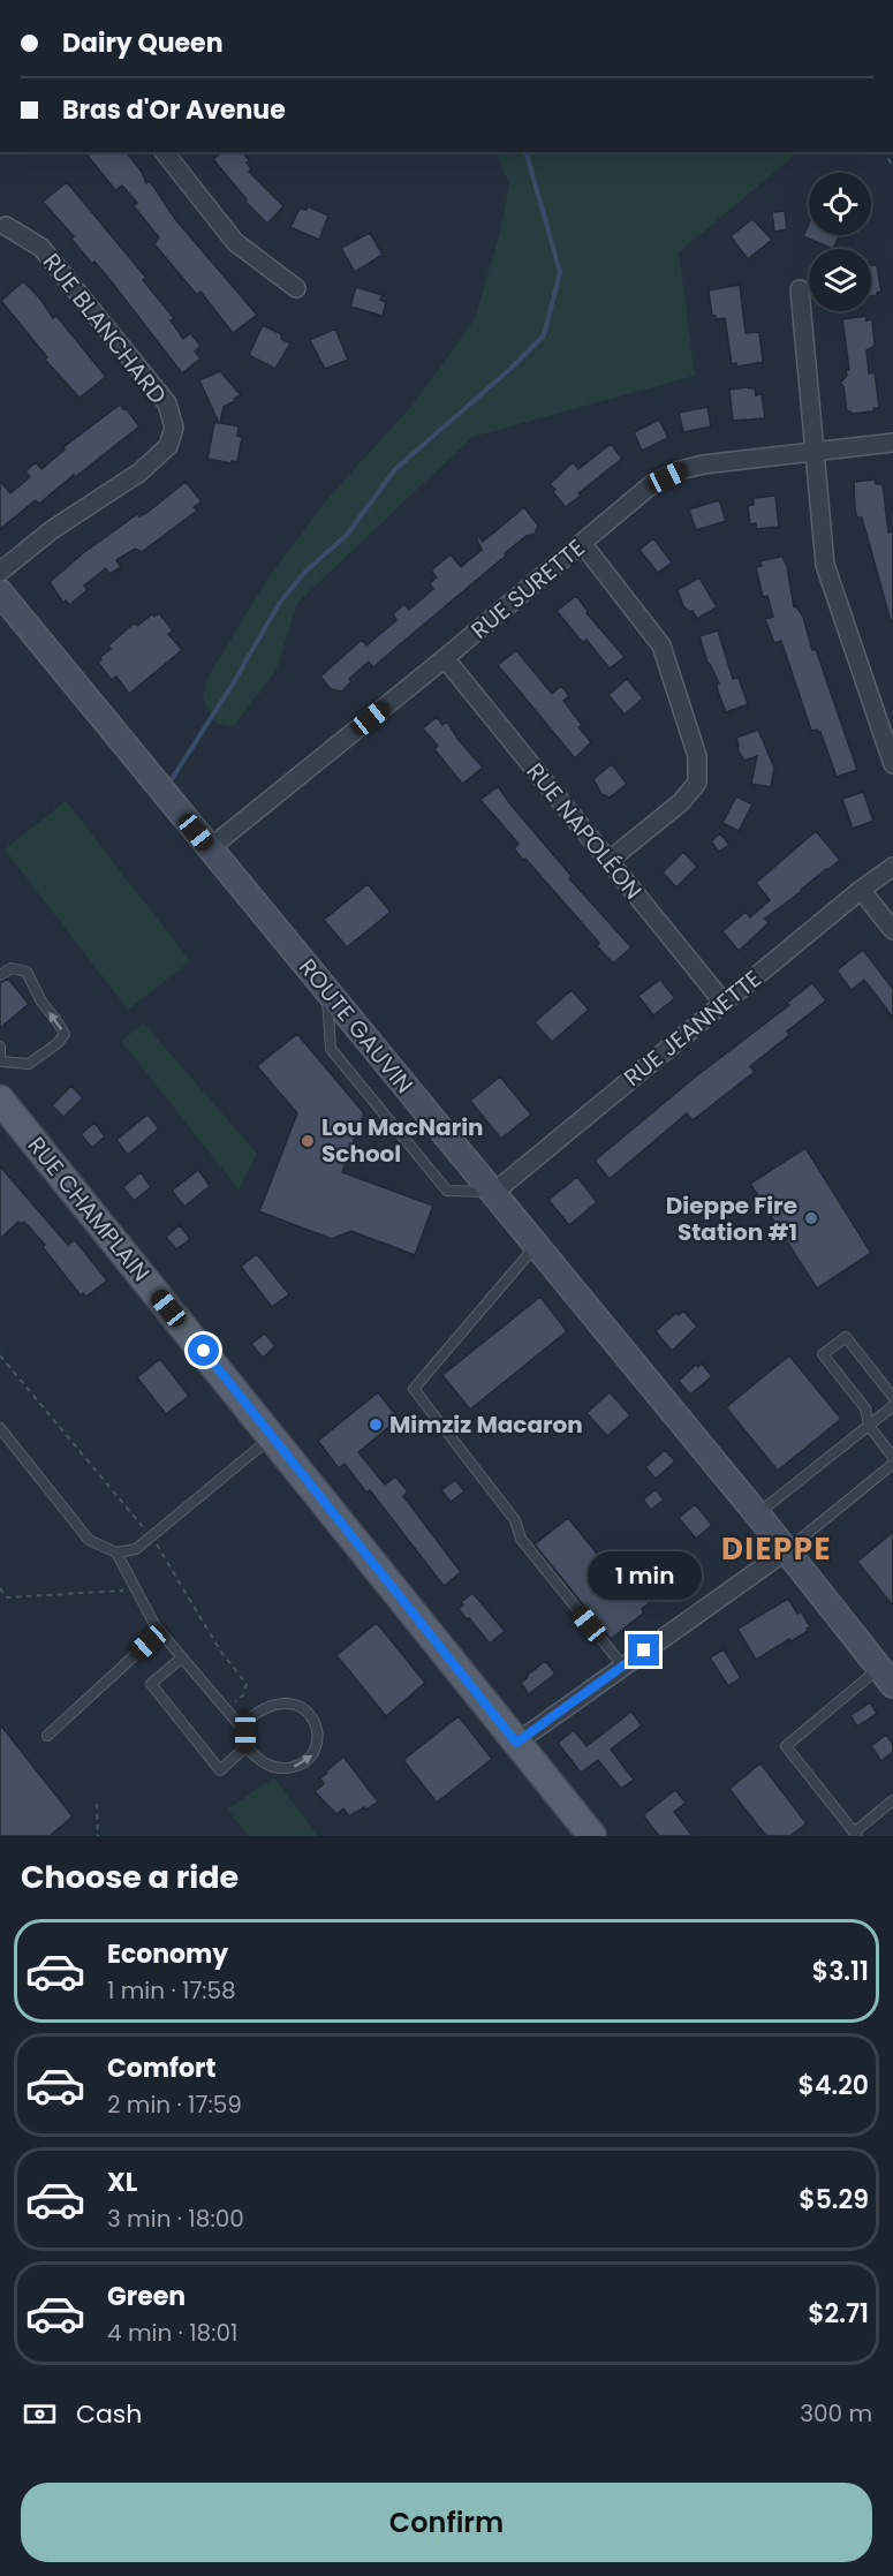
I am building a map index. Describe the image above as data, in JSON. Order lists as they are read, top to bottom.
{
  "streets": {
    "main road": ["RUE CHAMPLAIN"],
    "street": [
      "RUE BLANCHARD",
      "RUE SURETTE",
      "RUE NAPOLÉON",
      "ROUTE GAUVIN",
      "RUE JEANNETTE"
    ]
  },
  "crossings": [
    ["RUE SURETTE", "RUE NAPOLÉON"],
    ["RUE SURETTE", "ROUTE GAUVIN"],
    ["RUE NAPOLÉON", "RUE JEANNETTE"],
    ["ROUTE GAUVIN", "RUE JEANNETTE"]
  ],
  "districts": ["DIEPPE"],
  "places": ["Lou MacNarin School", "Dieppe Fire Station #1", "Mimziz Macaron"],
  "page": {
    "banner": ["Dairy Queen", "Bras d'Or Avenue"],
    "bubble": "1 min",
    "heading": "Choose a ride",
    "list": [
      {
        "name": "Economy",
        "note": "1 min · 17:58",
        "value": "$3.11"
      },
      {
        "name": "Comfort",
        "note": "2 min · 17:59",
        "value": "$4.20"
      },
      {
        "name": "XL",
        "note": "3 min · 18:00",
        "value": "$5.29"
      },
      {
        "name": "Green",
        "note": "4 min · 18:01",
        "value": "$2.71"
      }
    ],
    "pay": ["Cash", "300 m"],
    "buttons": "Confirm"
  }
}
